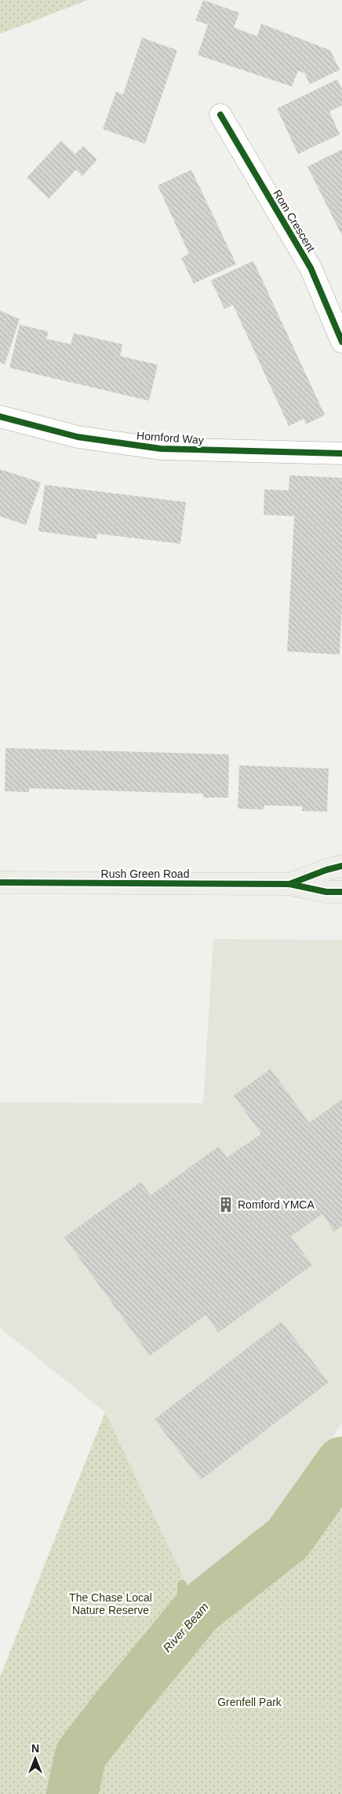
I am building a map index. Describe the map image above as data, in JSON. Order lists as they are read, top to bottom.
{
  "streets": {
    "main road": ["Rush Green Road"],
    "street": ["Rom Crescent", "Hornford Way"]
  },
  "water": ["River Beam"],
  "parks": ["The Chase Local Nature Reserve", "Grenfell Park"],
  "places": {
    "building": ["Romford YMCA"]
  },
  "north": "top"
}
